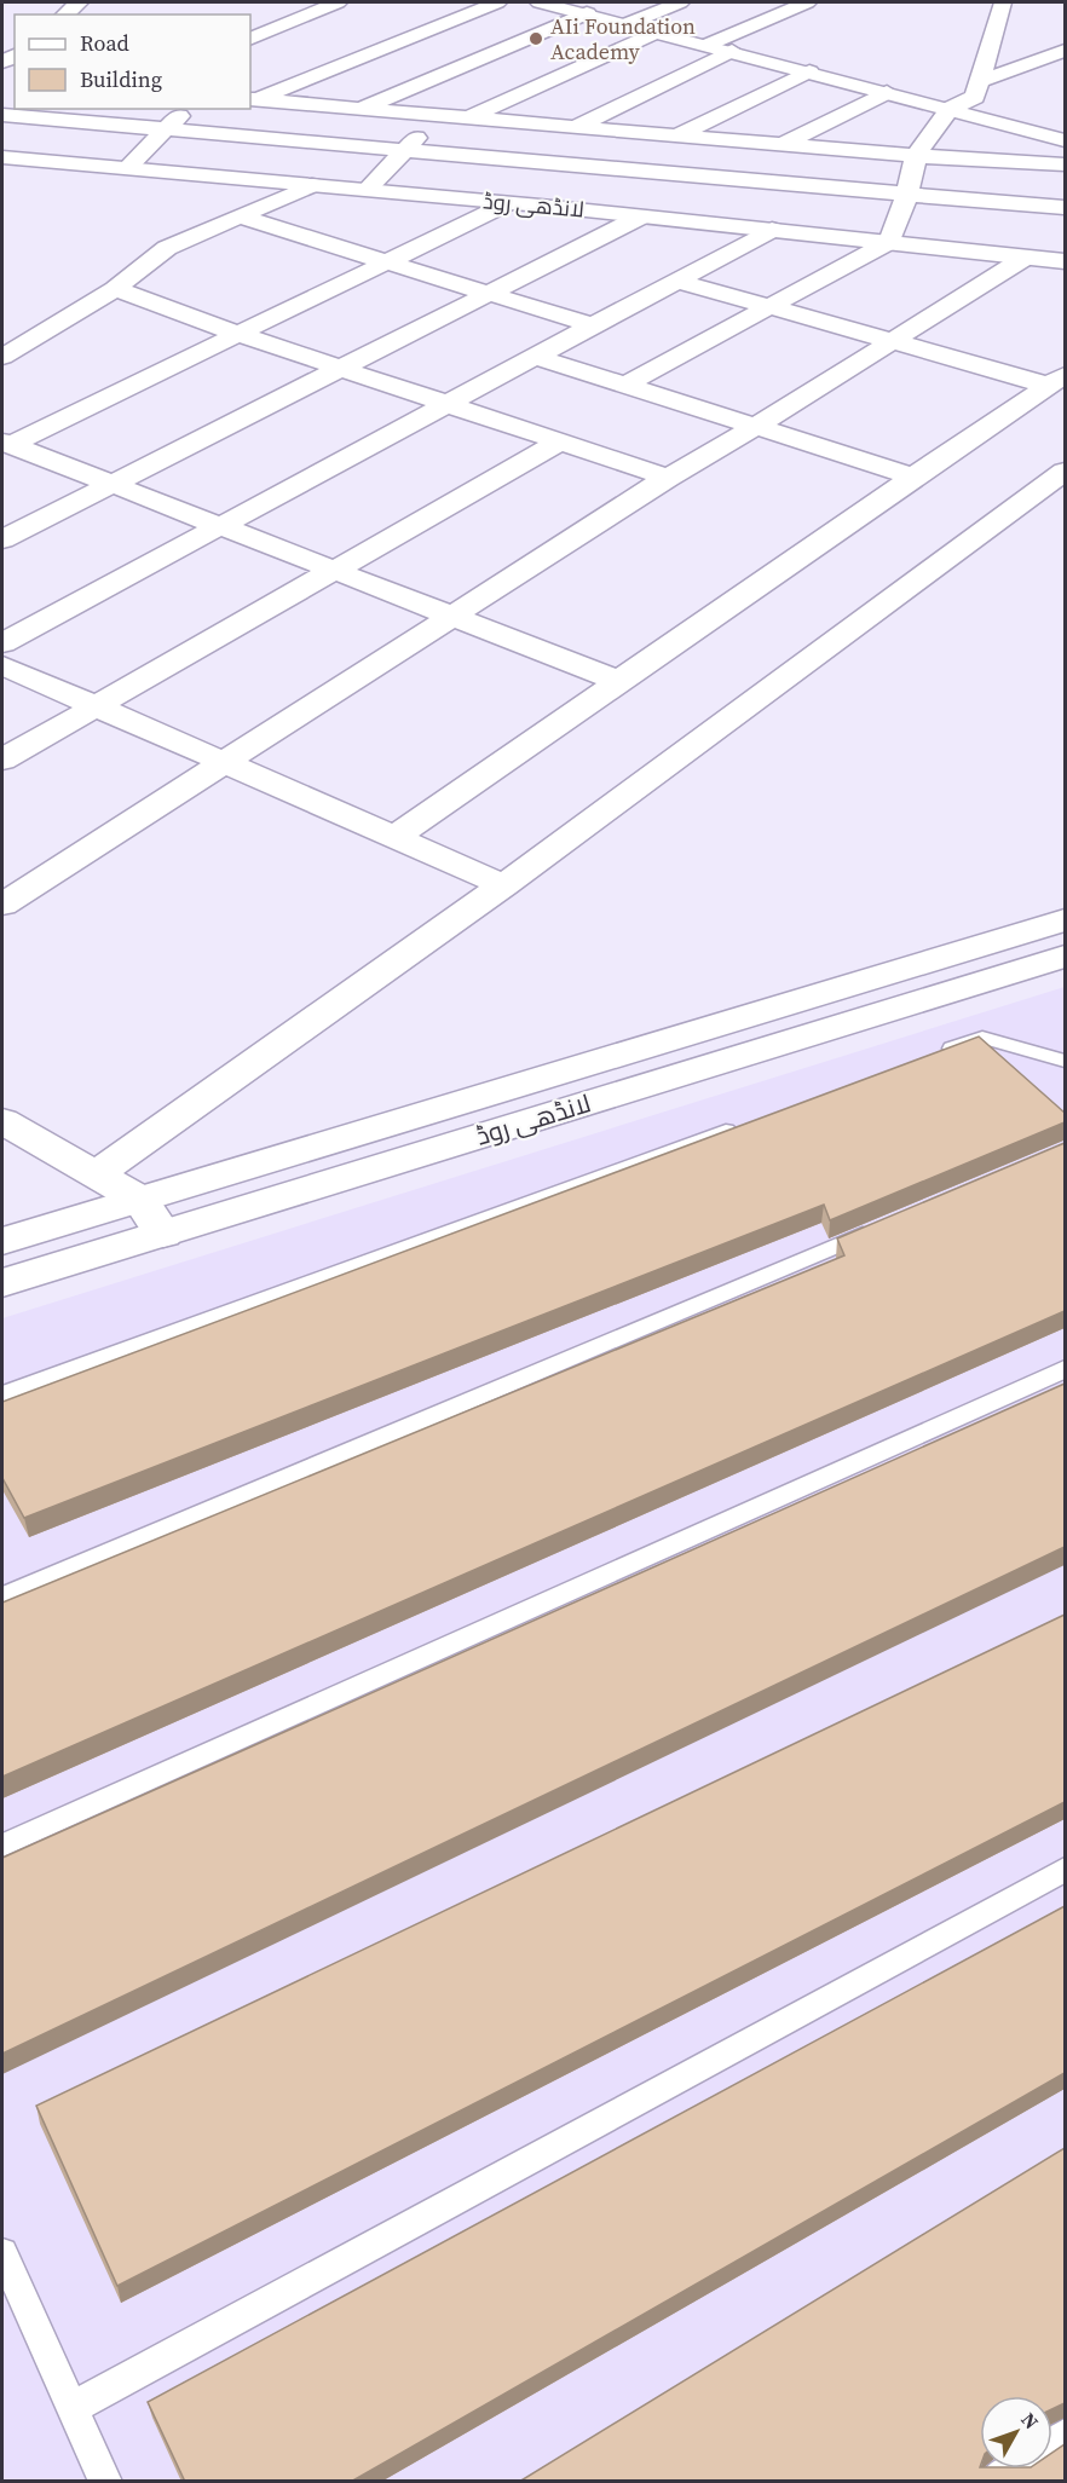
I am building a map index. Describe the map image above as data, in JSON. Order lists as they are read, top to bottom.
{
  "streets": {
    "street": ["لانڈھی روڈ"]
  },
  "places": ["AIi Foundation Academy"],
  "legend": ["Road", "Building"],
  "north": "top right"
}
